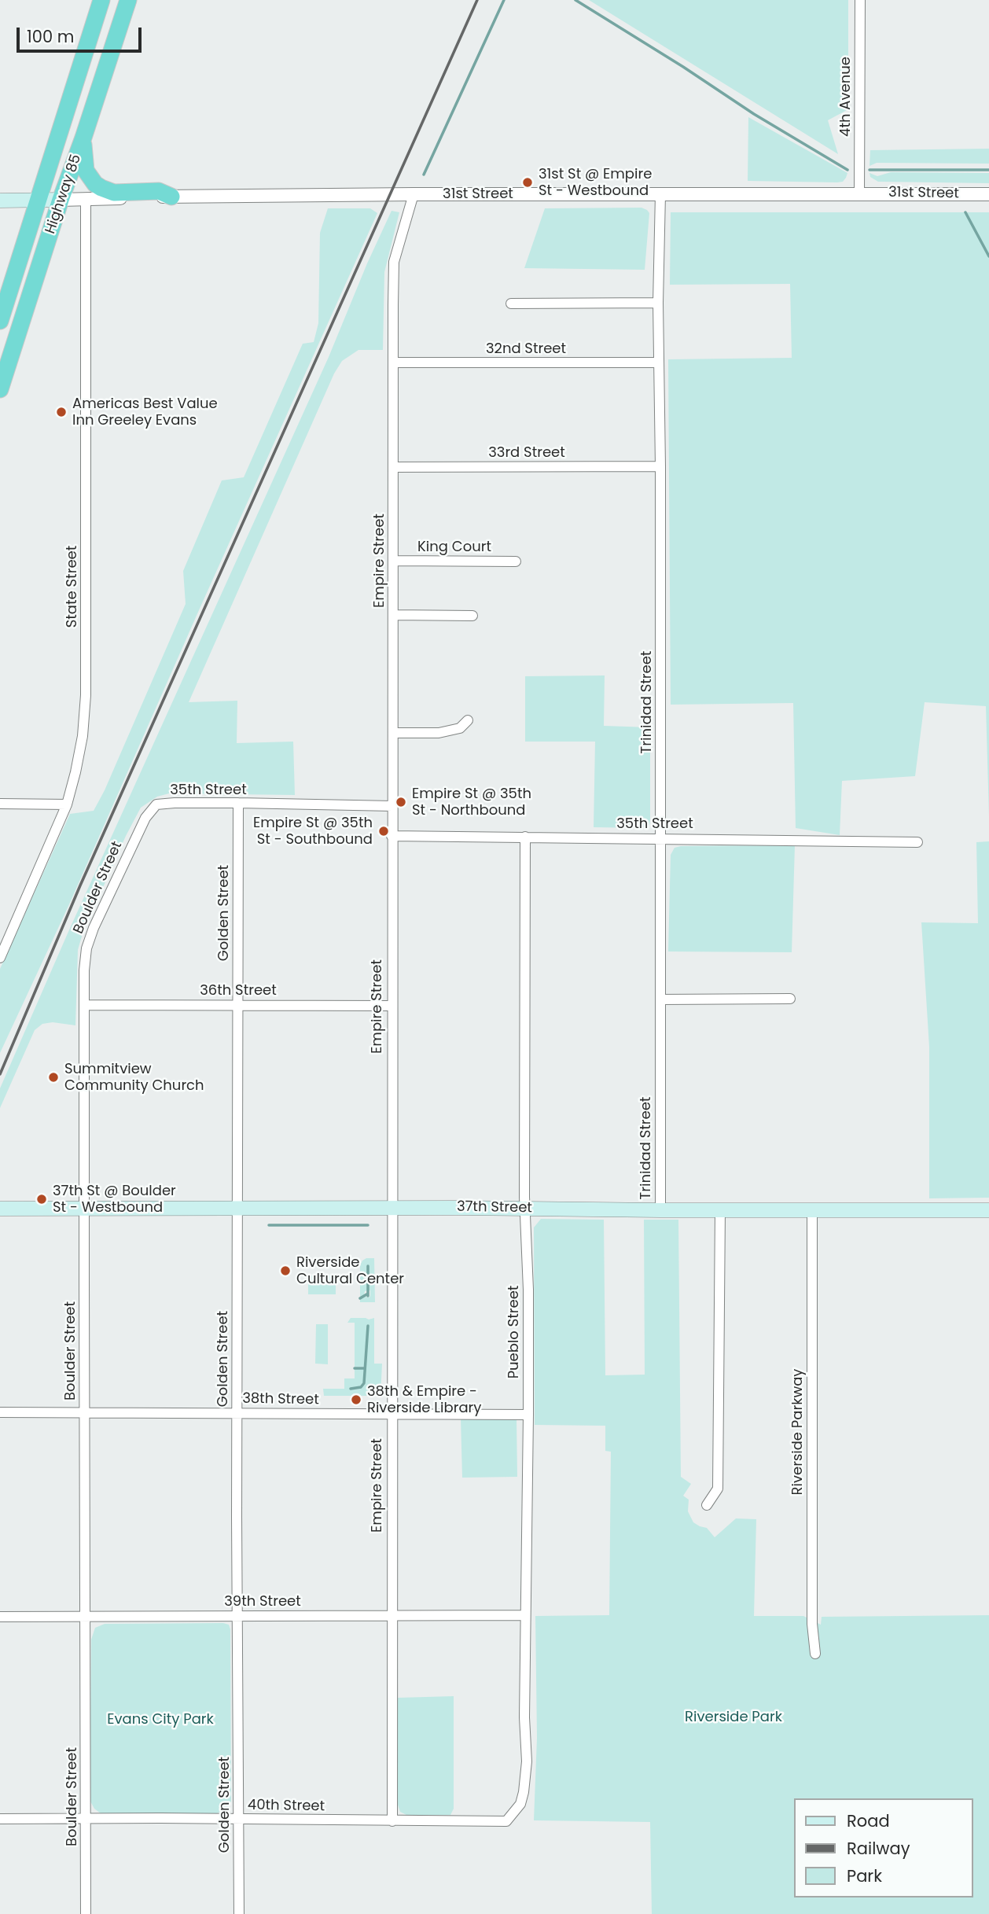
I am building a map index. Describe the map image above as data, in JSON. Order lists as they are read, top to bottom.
{
  "streets": {
    "highway": ["Highway 85"],
    "main road": ["31st Street", "37th Street"],
    "street": [
      "4th Avenue",
      "32nd Street",
      "33rd Street",
      "King Court",
      "Empire Street",
      "State Street",
      "Trinidad Street",
      "35th Street",
      "Boulder Street",
      "Golden Street",
      "36th Street",
      "Pueblo Street",
      "38th Street",
      "Riverside Parkway",
      "39th Street",
      "40th Street"
    ]
  },
  "crossings": [
    ["4th Avenue", "31st Street"],
    ["31st Street", "Highway 85"],
    ["31st Street", "Empire Street"],
    ["31st Street", "State Street"],
    ["31st Street", "Trinidad Street"],
    ["32nd Street", "Empire Street"],
    ["32nd Street", "Trinidad Street"],
    ["33rd Street", "Empire Street"],
    ["33rd Street", "Trinidad Street"],
    ["King Court", "Empire Street"],
    ["Empire Street", "35th Street"],
    ["Empire Street", "36th Street"],
    ["Empire Street", "37th Street"],
    ["Empire Street", "38th Street"],
    ["Empire Street", "39th Street"],
    ["Empire Street", "40th Street"],
    ["Trinidad Street", "35th Street"],
    ["Trinidad Street", "37th Street"],
    ["35th Street", "Boulder Street"],
    ["35th Street", "Golden Street"],
    ["35th Street", "Pueblo Street"],
    ["Boulder Street", "36th Street"],
    ["Boulder Street", "37th Street"],
    ["Boulder Street", "38th Street"],
    ["Boulder Street", "39th Street"],
    ["Boulder Street", "40th Street"],
    ["Golden Street", "36th Street"],
    ["Golden Street", "37th Street"],
    ["Golden Street", "38th Street"],
    ["Golden Street", "39th Street"],
    ["Golden Street", "40th Street"],
    ["37th Street", "Pueblo Street"],
    ["37th Street", "Riverside Parkway"],
    ["Pueblo Street", "38th Street"],
    ["Pueblo Street", "39th Street"],
    ["Pueblo Street", "40th Street"]
  ],
  "parks": ["Riverside Park", "Evans City Park"],
  "places": [
    "31st St @ Empire St - Westbound",
    "Americas Best Value Inn Greeley Evans",
    "Empire St @ 35th St - Northbound",
    "Empire St @ 35th St - Southbound",
    "Summitview Community Church",
    "37th St @ Boulder St - Westbound",
    "Riverside Cultural Center",
    "38th & Empire - Riverside Library"
  ],
  "legend": ["Road", "Railway", "Park"],
  "scale_bar": "100 m"
}
